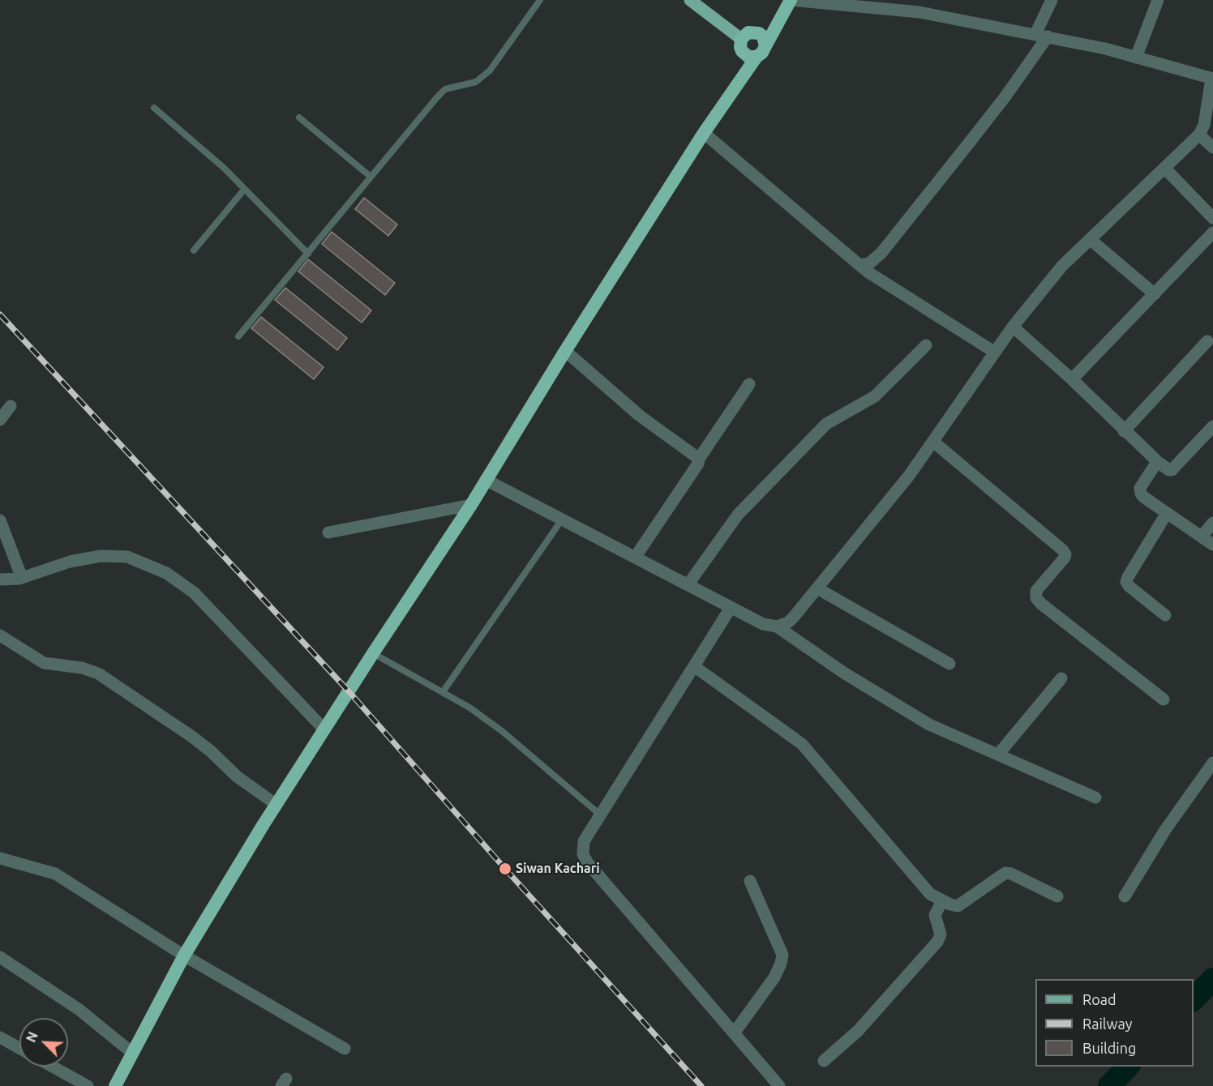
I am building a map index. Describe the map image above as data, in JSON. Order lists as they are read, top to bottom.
{
  "places": ["Siwan Kachari"],
  "legend": ["Road", "Railway", "Building"],
  "north": "top left"
}
